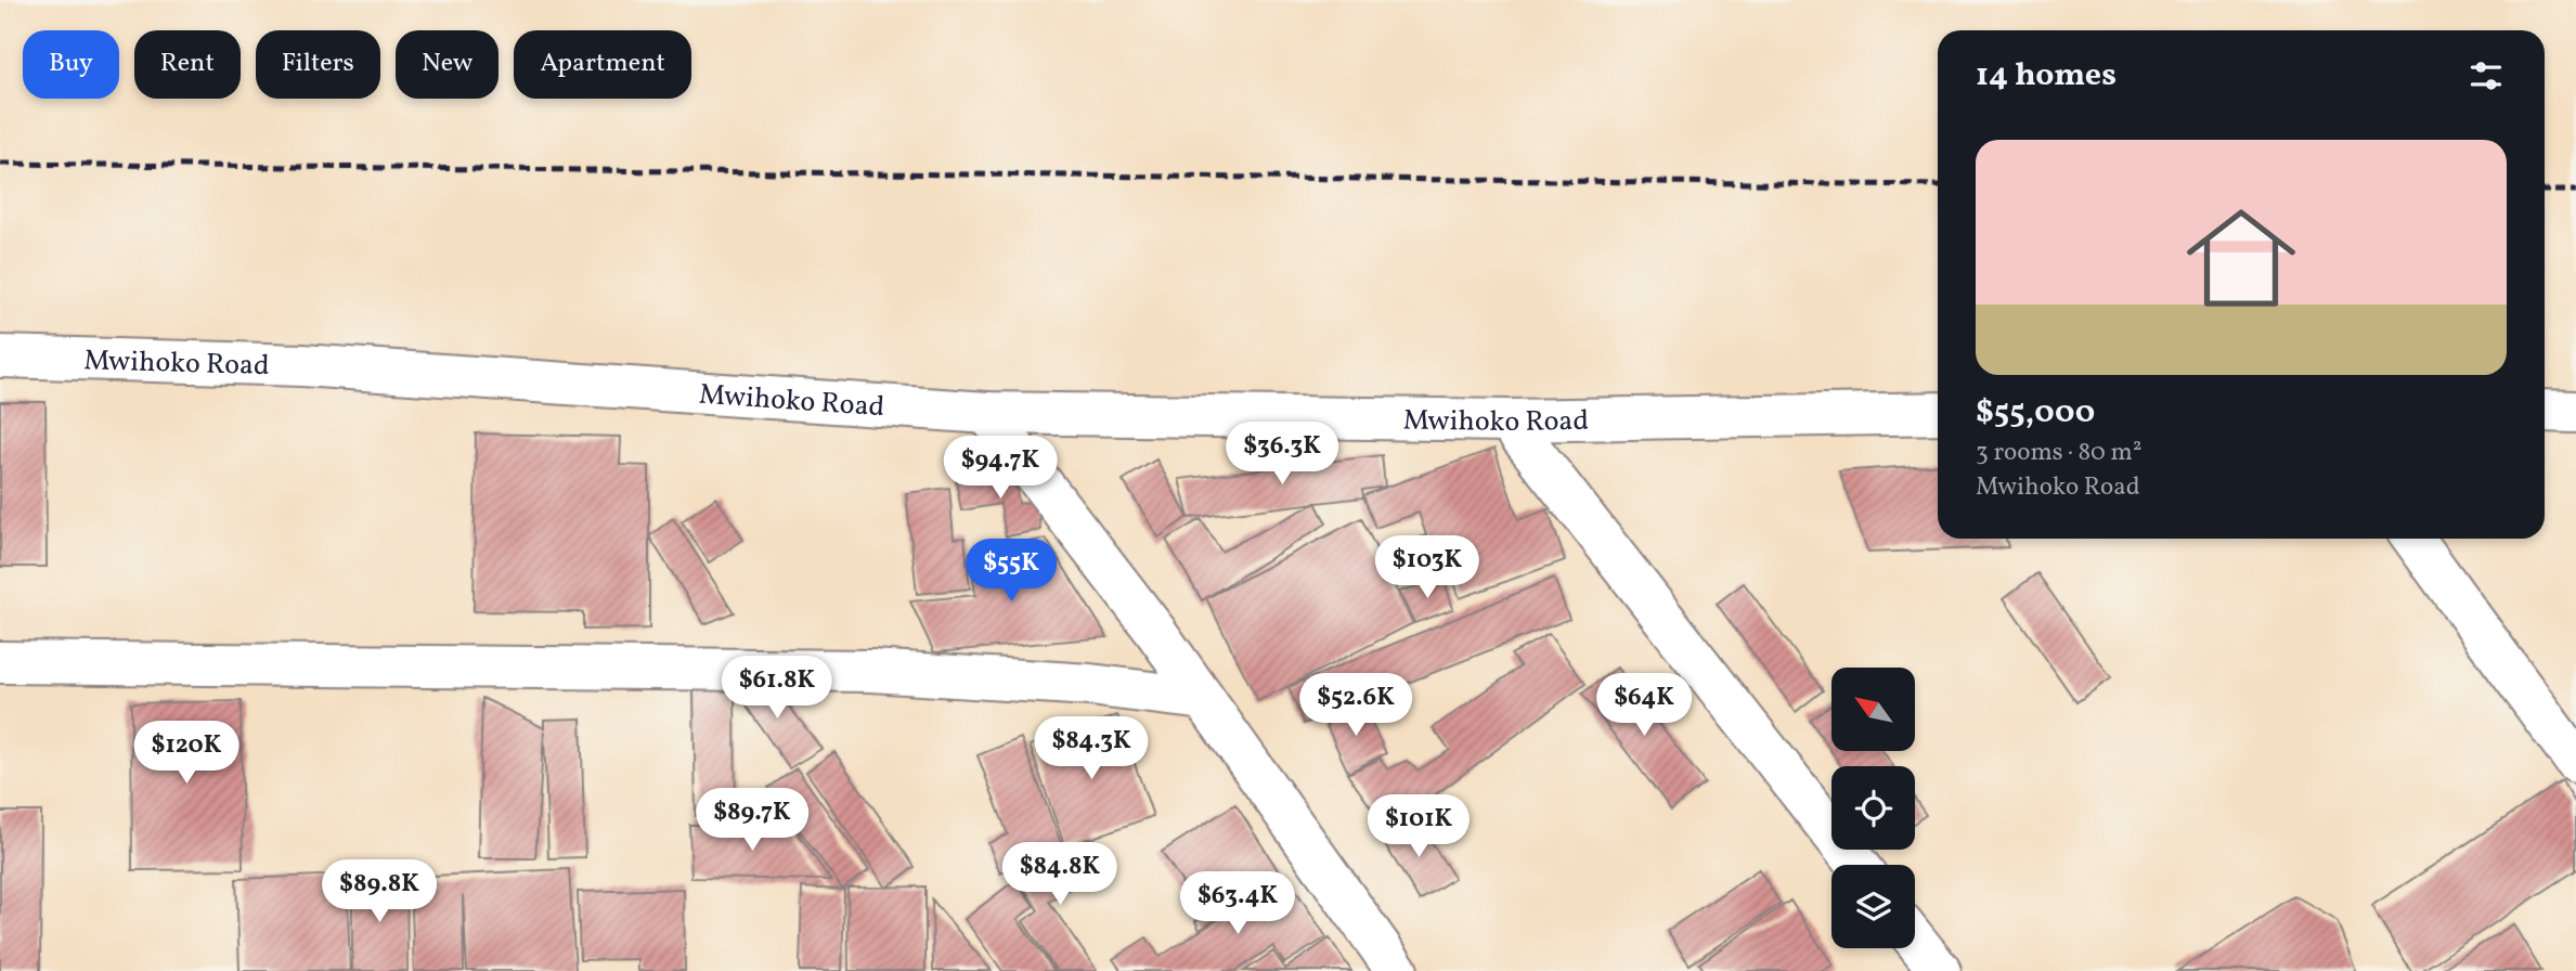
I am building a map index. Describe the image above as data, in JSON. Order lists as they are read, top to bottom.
{
  "streets": {
    "street": ["Mwihoko Road"]
  },
  "north": "top left",
  "page": {
    "chip": [
      "Buy",
      "Rent",
      "Filters",
      "New",
      "Apartment"
    ],
    "heading": "14 homes",
    "list": [
      {
        "name": "$55,000",
        "note": "3 rooms · 80 m² · Mwihoko Road"
      }
    ],
    "price": [
      "$36.3K",
      "$94.7K",
      "$103K",
      "$55K",
      "$61.8K",
      "$52.6K",
      "$64K",
      "$84.3K",
      "$120K",
      "$89.7K",
      "$101K",
      "$84.8K",
      "$89.8K",
      "$63.4K"
    ]
  }
}
